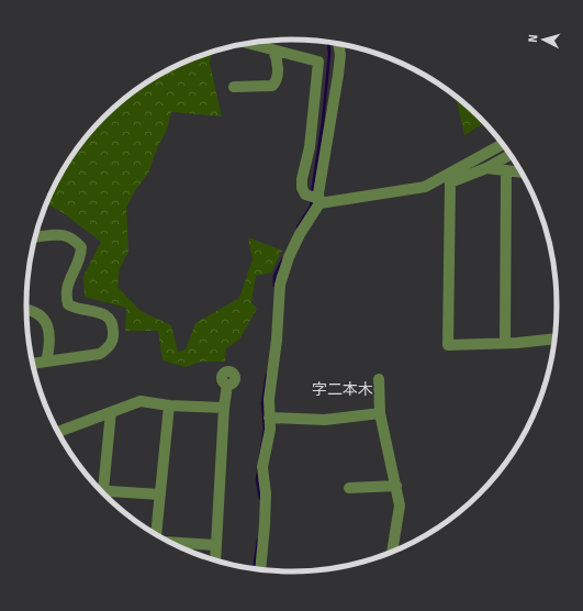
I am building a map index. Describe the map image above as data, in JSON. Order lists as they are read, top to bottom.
{
  "districts": ["字二本木"],
  "north": "left"
}
